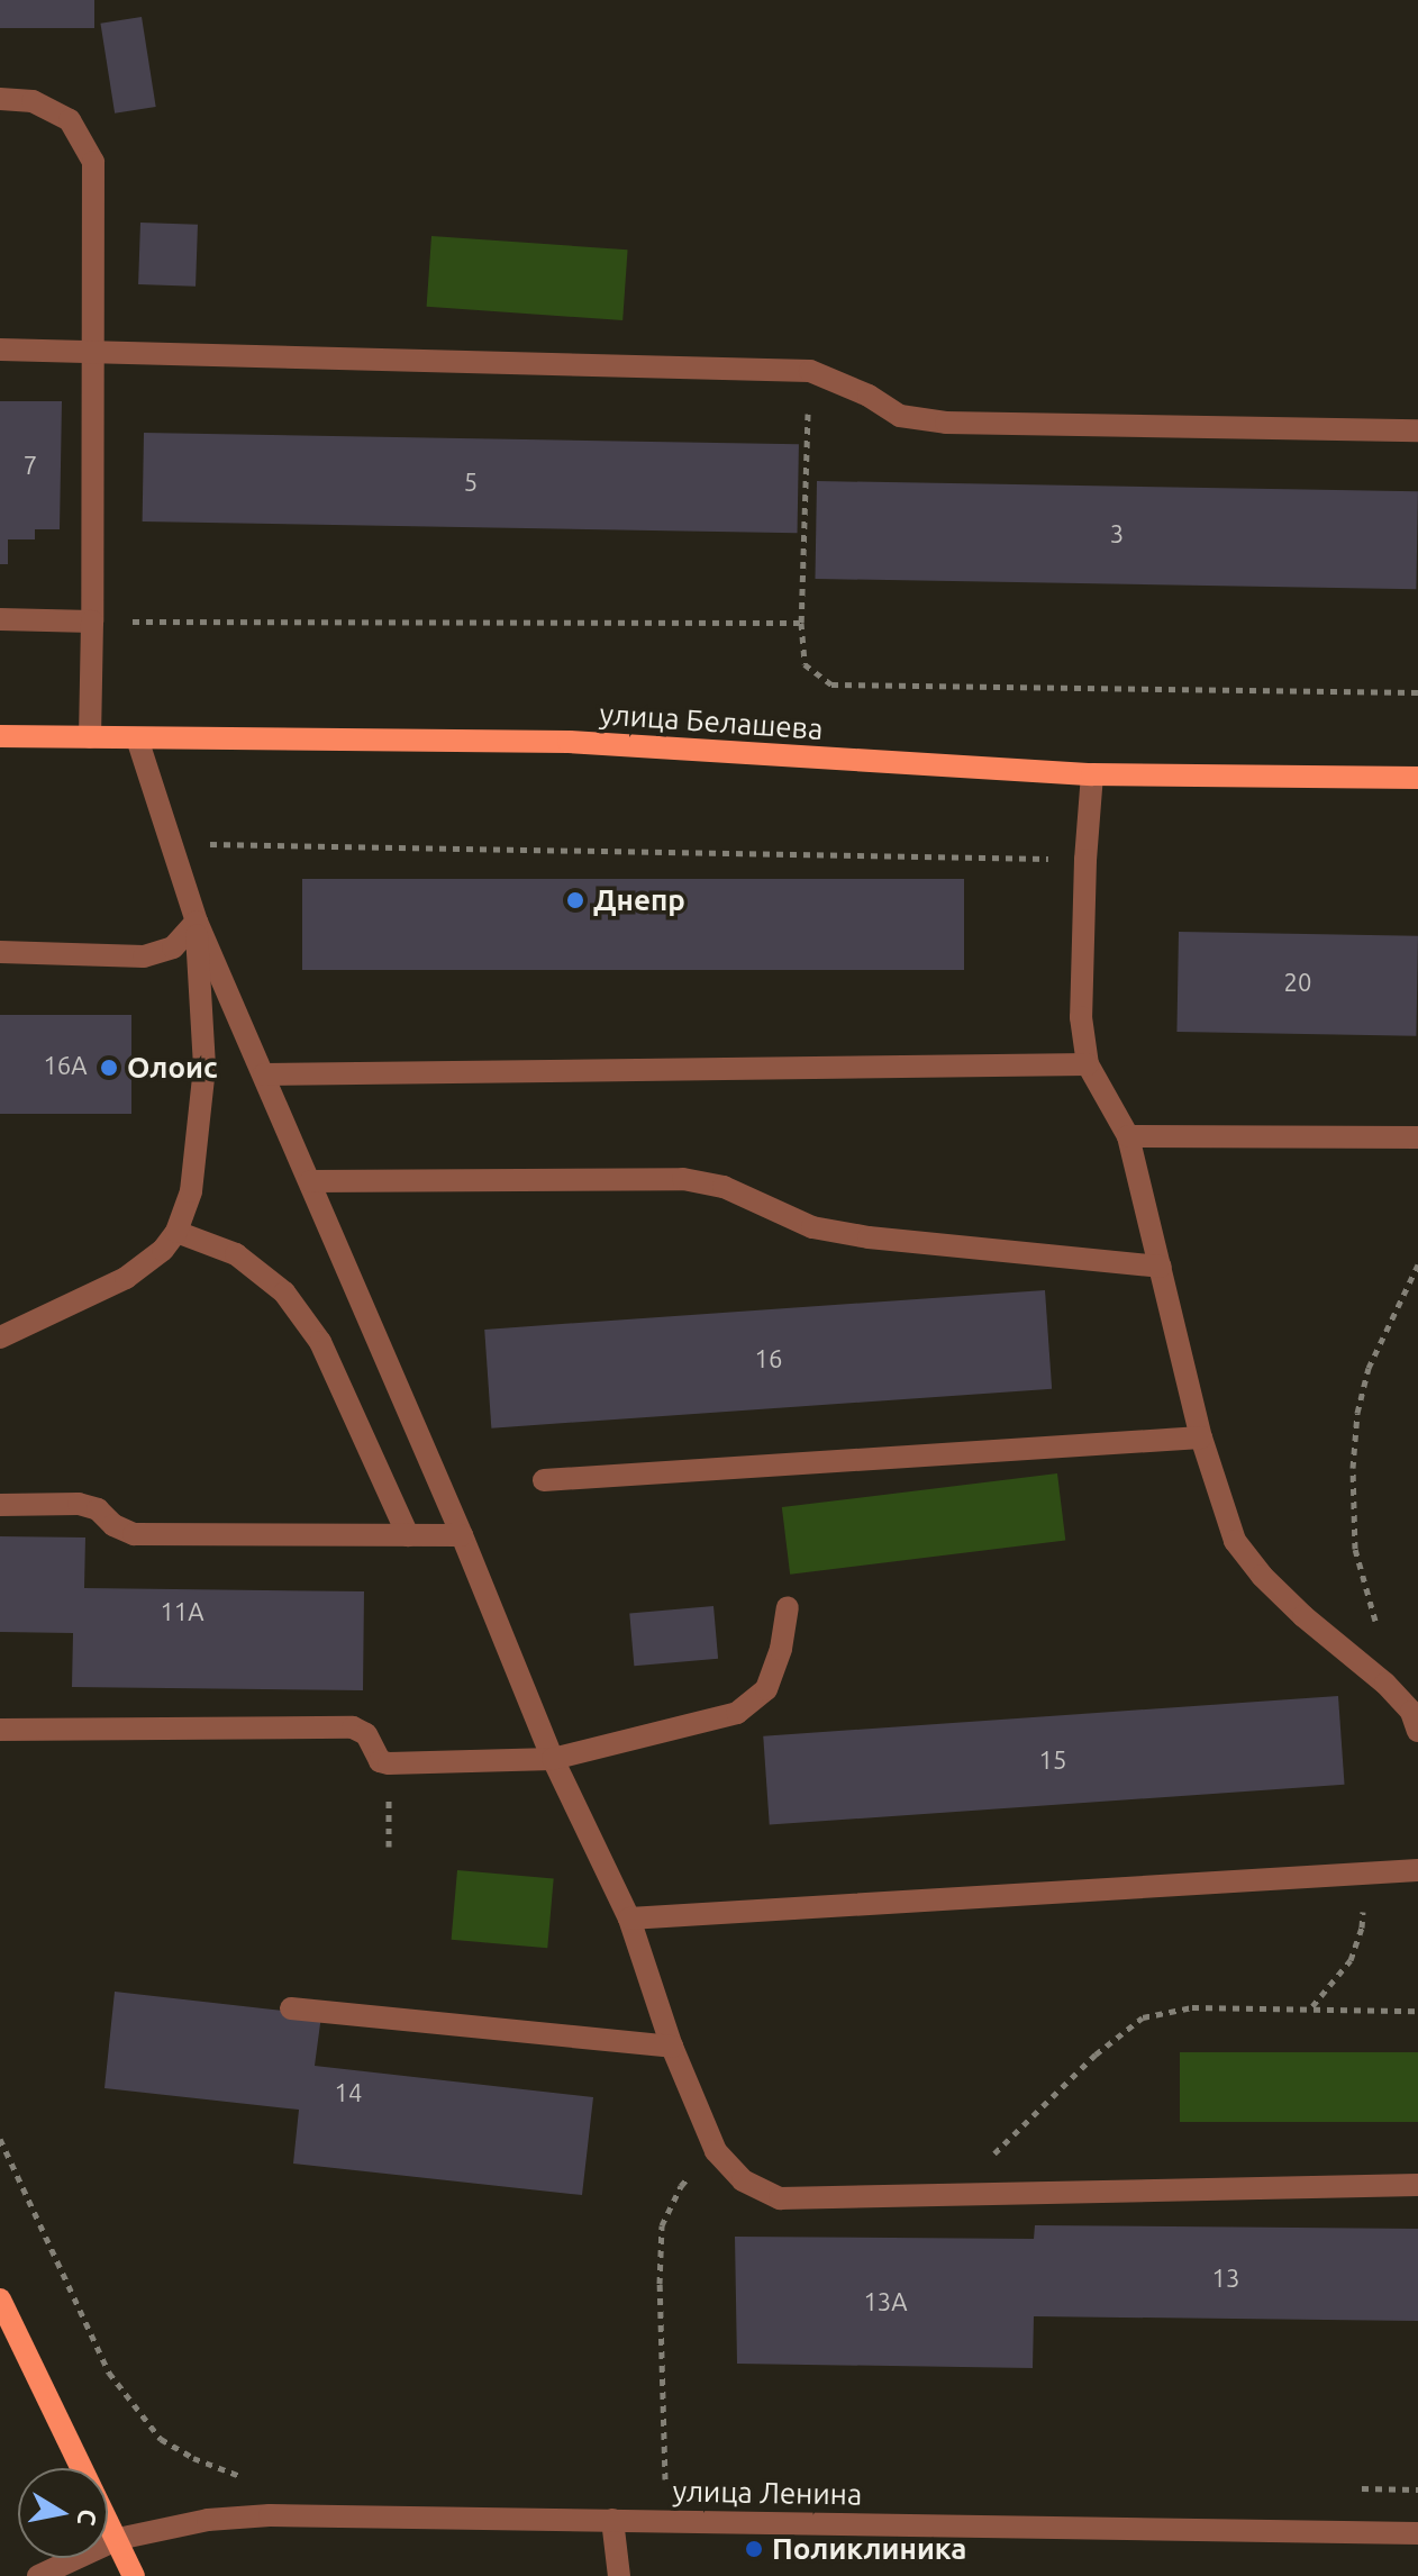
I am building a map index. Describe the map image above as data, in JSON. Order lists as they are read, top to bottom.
{
  "streets": {
    "main road": ["улица Белашева"],
    "street": ["улица Ленина"]
  },
  "places": ["Днепр", "Олоис", "Поликлиника"],
  "house_numbers": [
    "7",
    "5",
    "3",
    "20",
    "16А",
    "16",
    "11А",
    "15",
    "14",
    "13",
    "13А"
  ],
  "north": "right"
}
